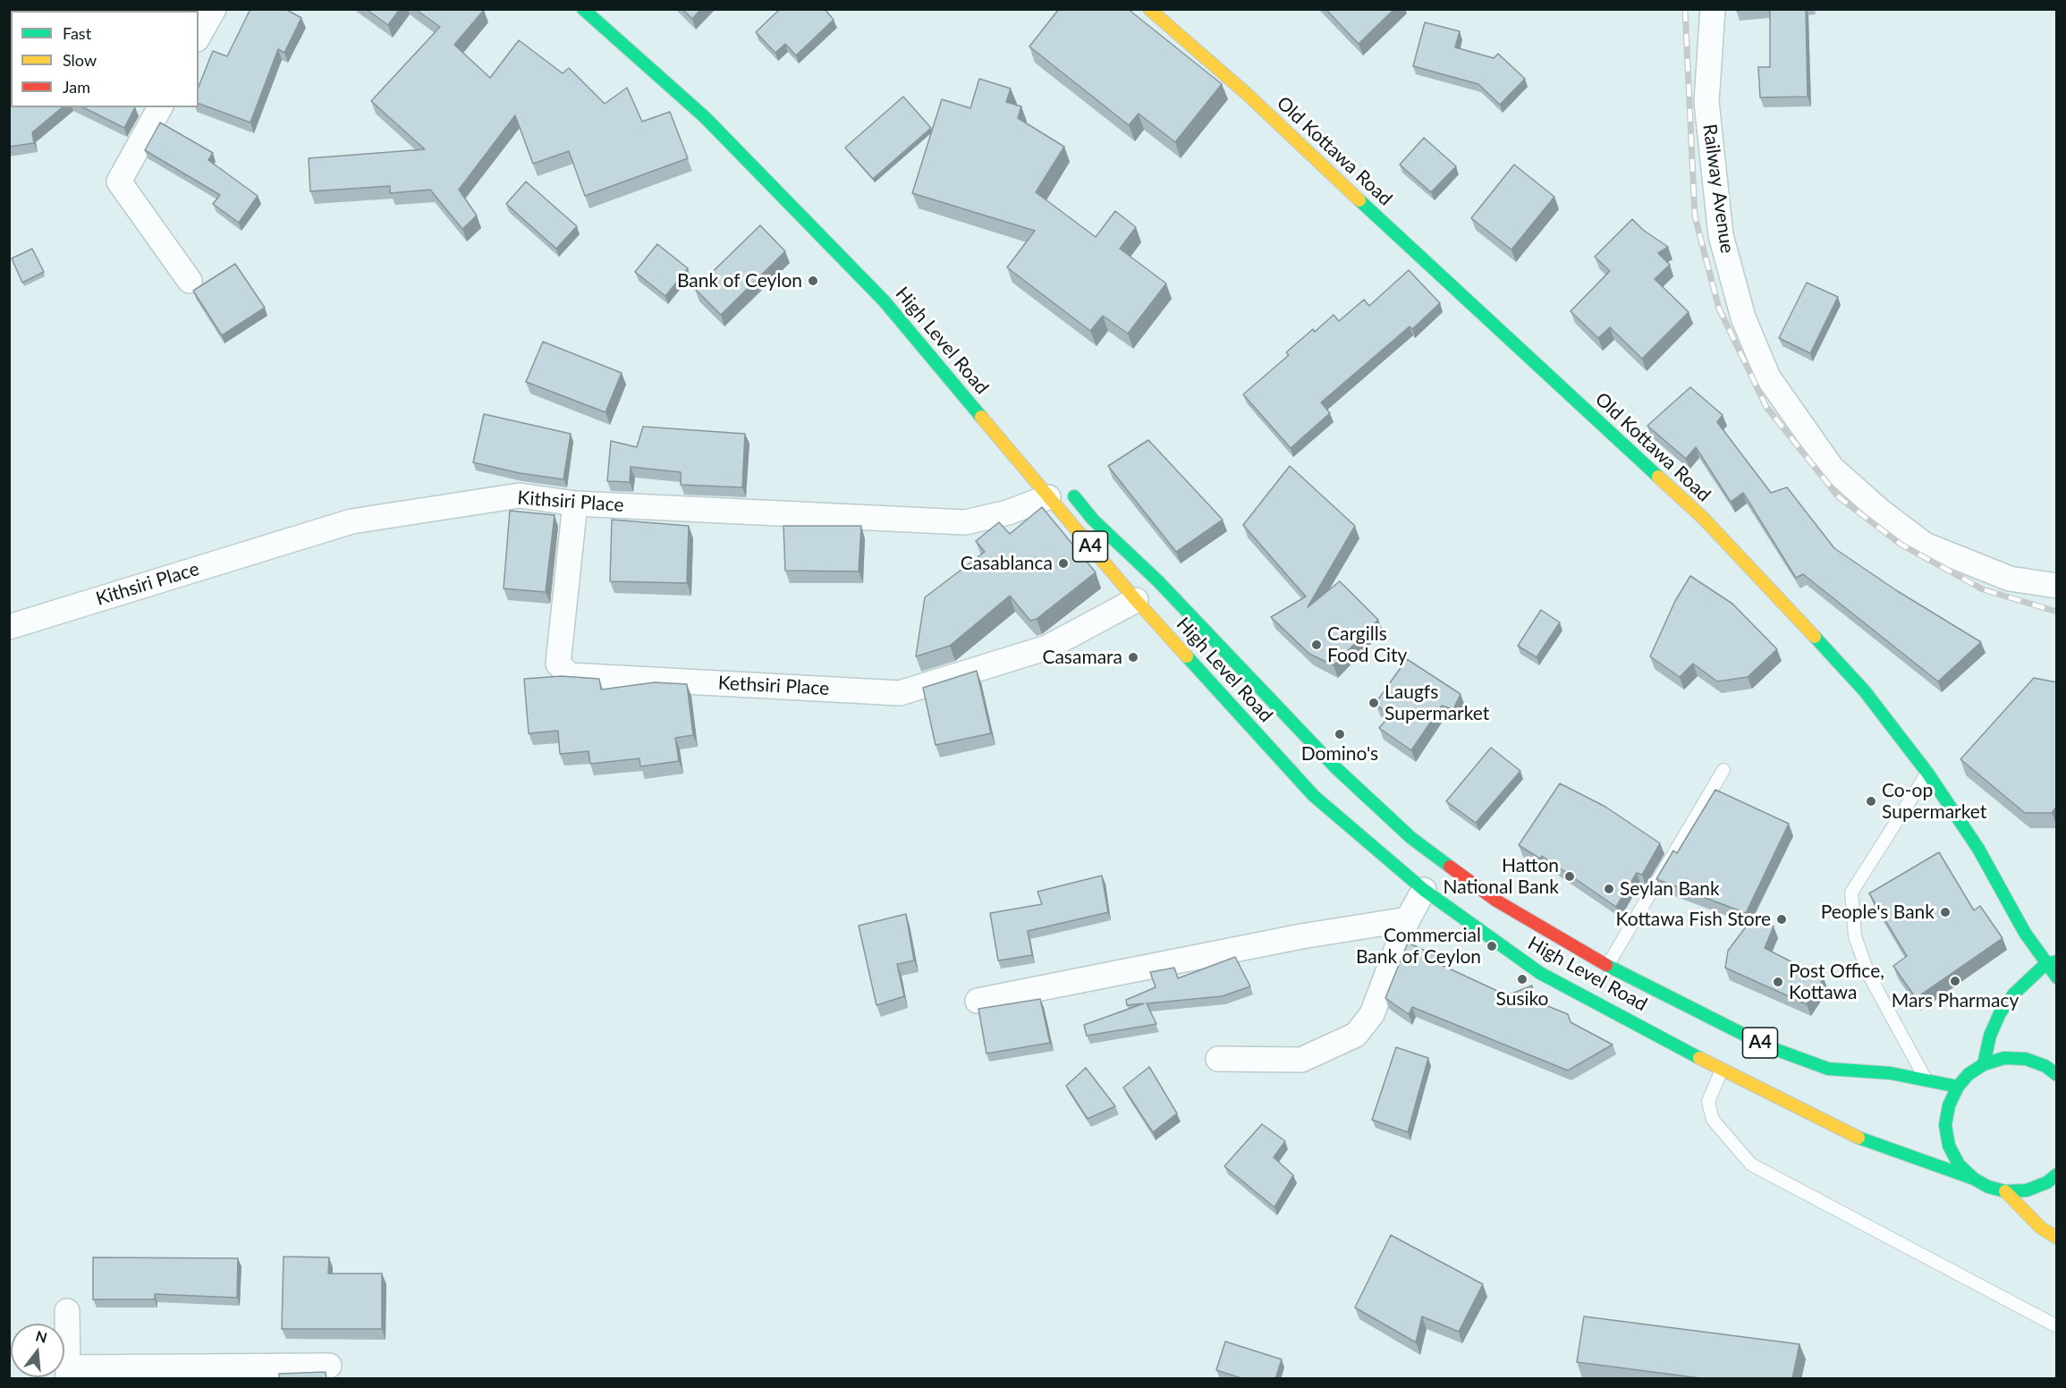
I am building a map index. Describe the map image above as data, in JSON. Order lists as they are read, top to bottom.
{
  "streets": {
    "main road": ["Old Kottawa Road", "High Level Road", "A4"],
    "street": ["Railway Avenue", "Kithsiri Place", "Kethsiri Place"]
  },
  "crossings": [
    ["High Level Road", "Kithsiri Place"],
    ["High Level Road", "Kethsiri Place"],
    ["Kithsiri Place", "Kethsiri Place"]
  ],
  "places": [
    "Bank of Ceylon",
    "Casablanca",
    "Cargills Food City",
    "Casamara",
    "Laugfs Supermarket",
    "Domino's",
    "Co-op Supermarket",
    "Hatton National Bank",
    "Seylan Bank",
    "People's Bank",
    "Kottawa Fish Store",
    "Commercial Bank of Ceylon",
    "Susiko",
    "Mars Pharmacy",
    "Post Office, Kottawa"
  ],
  "legend": ["Fast", "Slow", "Jam"],
  "north": "top"
}
